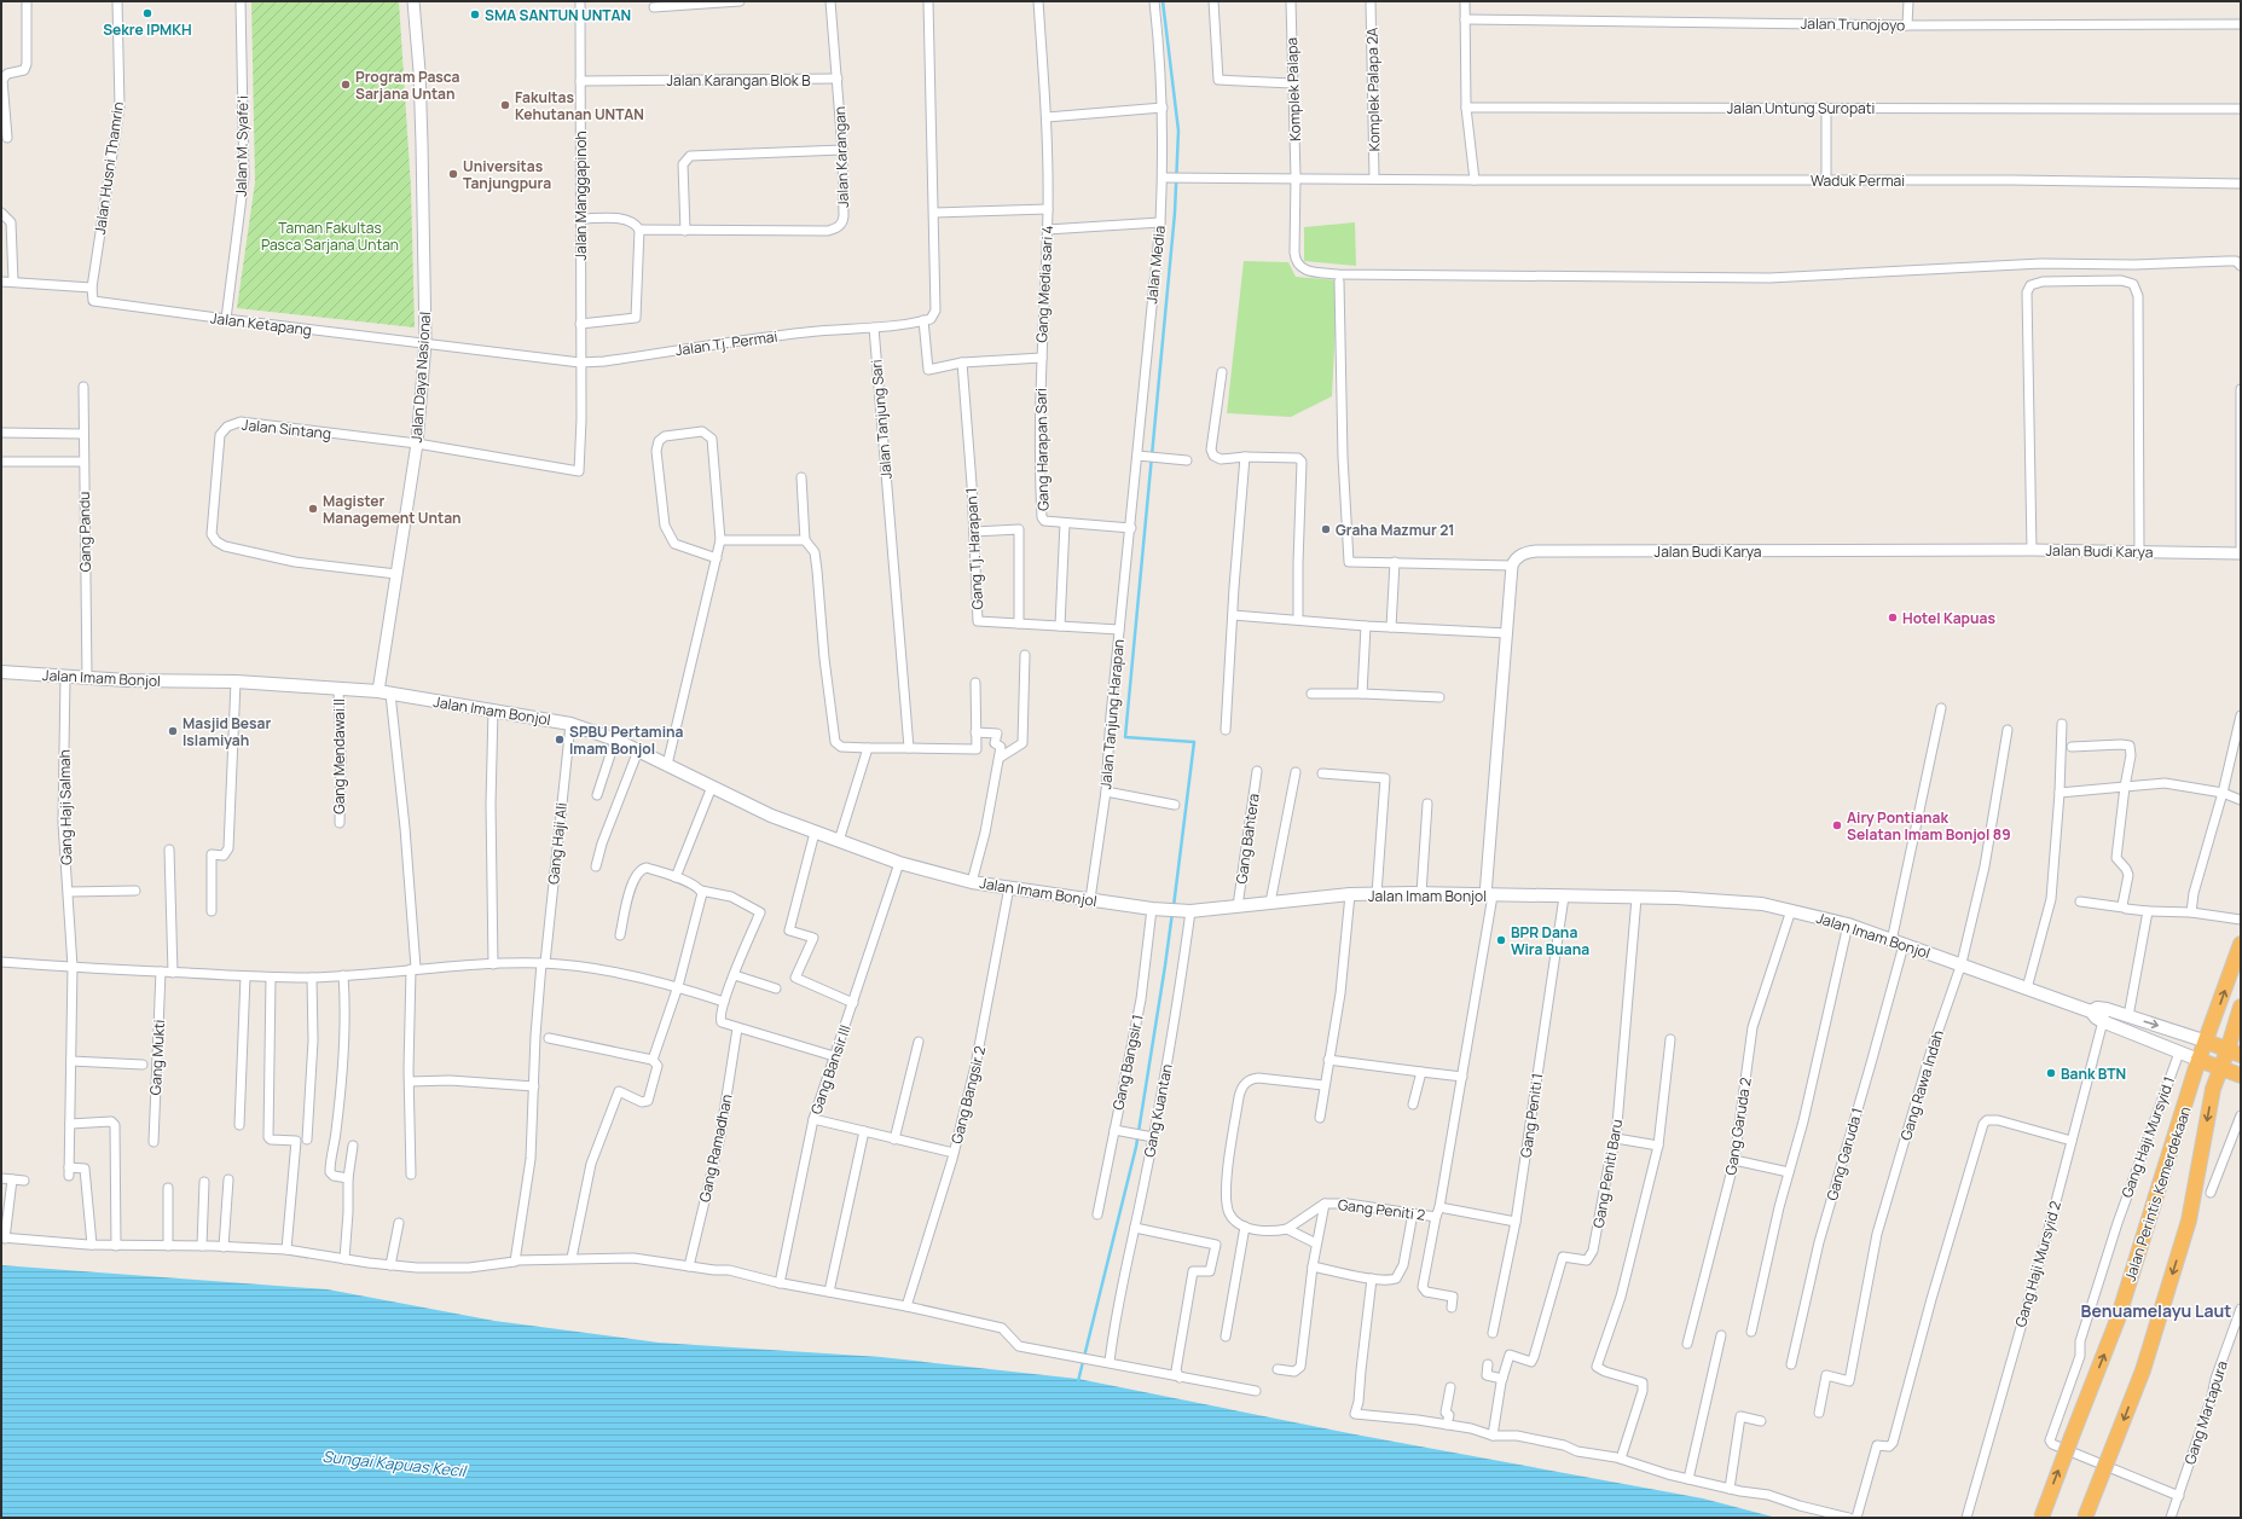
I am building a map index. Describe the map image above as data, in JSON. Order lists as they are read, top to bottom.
{
  "streets": {
    "highway": ["Jalan Perintis Kemerdekaan"],
    "main road": ["Jalan Imam Bonjol"],
    "street": [
      "Jalan Trunojoyo",
      "Jalan Karangan Blok B",
      "Komplek Palapa",
      "Komplek Palapa 2A",
      "Jalan Untung Suropati",
      "Jalan M. Syafe'i",
      "Jalan Karangan",
      "Jalan Husni Thamrin",
      "Waduk Permai",
      "Jalan Manggapinoh",
      "Jalan Media",
      "Gang Media sari 4",
      "Jalan Ketapang",
      "Jalan Tj. Permai",
      "Jalan Daya Nasional",
      "Jalan Tanjung Sari",
      "Jalan Sintang",
      "Gang Harapan Sari",
      "Gang Pandu",
      "Gang Tj. Harapan 1",
      "Jalan Budi Karya",
      "Jalan Tanjung Harapan",
      "Gang Mendawai II",
      "Gang Haji Salmah",
      "Gang Bahtera",
      "Gang Haji Ali",
      "Gang Mukti",
      "Gang Bangsir 1",
      "Gang Bansir III",
      "Gang Rawa Indah",
      "Gang Bangsir 2",
      "Gang Kuantan",
      "Gang Peniti 1",
      "Gang Garuda 2",
      "Gang Haji Mursyid 1",
      "Gang Ramadhan",
      "Gang Garuda 1",
      "Gang Peniti Baru",
      "Gang Peniti 2",
      "Gang Haji Mursyid 2",
      "Gang Martapura"
    ]
  },
  "crossings": [
    ["Jalan Karangan Blok B", "Jalan Karangan"],
    ["Jalan Karangan Blok B", "Jalan Manggapinoh"],
    ["Komplek Palapa", "Waduk Permai"],
    ["Komplek Palapa 2A", "Waduk Permai"],
    ["Jalan M. Syafe'i", "Jalan Ketapang"],
    ["Jalan Karangan", "Jalan Manggapinoh"],
    ["Jalan Husni Thamrin", "Jalan Ketapang"],
    ["Waduk Permai", "Jalan Media"],
    ["Jalan Manggapinoh", "Jalan Ketapang"],
    ["Jalan Manggapinoh", "Jalan Tj. Permai"],
    ["Jalan Manggapinoh", "Jalan Sintang"],
    ["Jalan Media", "Gang Harapan Sari"],
    ["Jalan Media", "Jalan Tanjung Harapan"],
    ["Gang Media sari 4", "Gang Harapan Sari"],
    ["Jalan Ketapang", "Jalan Tj. Permai"],
    ["Jalan Ketapang", "Jalan Daya Nasional"],
    ["Jalan Ketapang", "Jalan Sintang"],
    ["Jalan Tj. Permai", "Jalan Tanjung Sari"],
    ["Jalan Tj. Permai", "Jalan Sintang"],
    ["Jalan Daya Nasional", "Jalan Sintang"],
    ["Jalan Daya Nasional", "Jalan Imam Bonjol"],
    ["Gang Harapan Sari", "Gang Tj. Harapan 1"],
    ["Gang Harapan Sari", "Jalan Tanjung Harapan"],
    ["Gang Pandu", "Jalan Imam Bonjol"],
    ["Gang Tj. Harapan 1", "Jalan Tanjung Harapan"],
    ["Jalan Imam Bonjol", "Jalan Tanjung Harapan"],
    ["Jalan Imam Bonjol", "Gang Mendawai II"],
    ["Jalan Imam Bonjol", "Gang Haji Salmah"],
    ["Jalan Imam Bonjol", "Gang Bahtera"],
    ["Jalan Imam Bonjol", "Gang Haji Ali"],
    ["Jalan Imam Bonjol", "Gang Bangsir 1"],
    ["Jalan Imam Bonjol", "Gang Bansir III"],
    ["Jalan Imam Bonjol", "Gang Rawa Indah"],
    ["Jalan Imam Bonjol", "Gang Bangsir 2"],
    ["Jalan Imam Bonjol", "Gang Kuantan"],
    ["Jalan Imam Bonjol", "Gang Peniti 1"],
    ["Jalan Imam Bonjol", "Gang Garuda 2"],
    ["Jalan Imam Bonjol", "Gang Garuda 1"],
    ["Jalan Imam Bonjol", "Gang Peniti Baru"],
    ["Jalan Imam Bonjol", "Jalan Perintis Kemerdekaan"],
    ["Jalan Imam Bonjol", "Gang Peniti 2"],
    ["Jalan Imam Bonjol", "Gang Haji Mursyid 2"],
    ["Gang Haji Mursyid 1", "Gang Martapura"]
  ],
  "districts": ["Benuamelayu Laut"],
  "water": ["Sungai Kapuas Kecil"],
  "parks": ["Taman Fakultas Pasca Sarjana Untan"],
  "places": [
    "Sekre IPMKH",
    "SMA SANTUN UNTAN",
    "Program Pasca Sarjana Untan",
    "Fakultas Kehutanan UNTAN",
    "Universitas Tanjungpura",
    "Magister Management Untan",
    "Graha Mazmur 21",
    "Hotel Kapuas",
    "Masjid Besar Islamiyah",
    "SPBU Pertamina Imam Bonjol",
    "Airy Pontianak Selatan Imam Bonjol 89",
    "BPR Dana Wira Buana",
    "Bank BTN"
  ]
}
